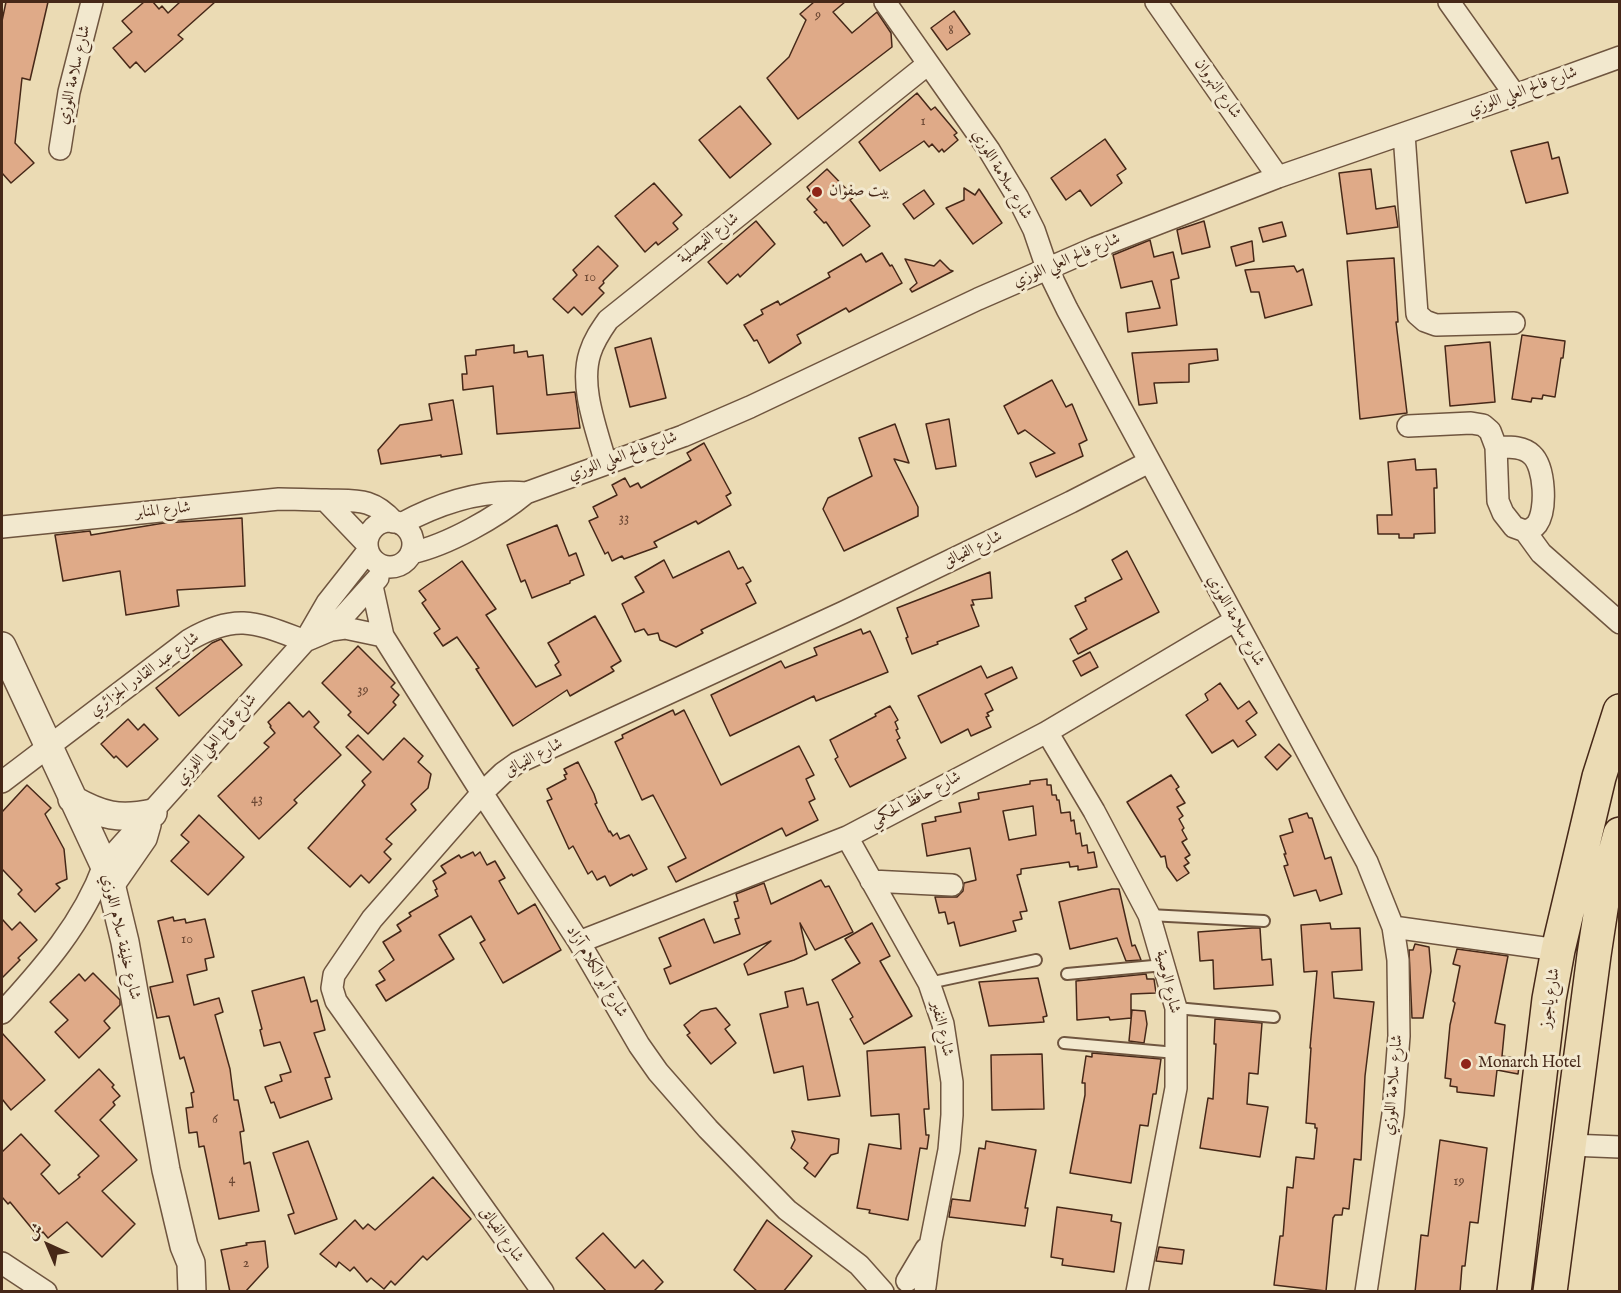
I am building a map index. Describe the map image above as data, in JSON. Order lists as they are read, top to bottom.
{
  "streets": {
    "main road": ["شارع ياجوز"],
    "street": [
      "شارع سلامة اللوزي",
      "شارع النهروان",
      "شارع فالح العلي اللوزي",
      "شارع الفيصلية",
      "شارع المنابر",
      "شارع الفيالق",
      "شارع عبد القادر الجزائري",
      "شارع حافظ الحكمي",
      "شارع خليفة سلام اللوزي",
      "شارع أبو الكلام آزاد",
      "شارع الوصية",
      "شارع النفير"
    ]
  },
  "crossings": [
    ["شارع سلامة اللوزي", "شارع فالح العلي اللوزي"],
    ["شارع سلامة اللوزي", "شارع الفيصلية"],
    ["شارع سلامة اللوزي", "شارع الفيالق"],
    ["شارع سلامة اللوزي", "شارع حافظ الحكمي"],
    ["شارع النهروان", "شارع فالح العلي اللوزي"],
    ["شارع فالح العلي اللوزي", "شارع الفيصلية"],
    ["شارع فالح العلي اللوزي", "شارع المنابر"],
    ["شارع فالح العلي اللوزي", "شارع عبد القادر الجزائري"],
    ["شارع فالح العلي اللوزي", "شارع خليفة سلام اللوزي"],
    ["شارع فالح العلي اللوزي", "شارع أبو الكلام آزاد"],
    ["شارع الفيالق", "شارع أبو الكلام آزاد"],
    ["شارع عبد القادر الجزائري", "شارع خليفة سلام اللوزي"],
    ["شارع حافظ الحكمي", "شارع أبو الكلام آزاد"],
    ["شارع حافظ الحكمي", "شارع الوصية"],
    ["شارع حافظ الحكمي", "شارع النفير"],
    ["شارع أبو الكلام آزاد", "شارع النفير"]
  ],
  "places": ["بيت صفوان", "Monarch Hotel"],
  "house_numbers": [
    "9",
    "8",
    "1",
    "10",
    "33",
    "39",
    "43",
    "10",
    "6",
    "4",
    "19",
    "2"
  ],
  "north": "top left"
}
